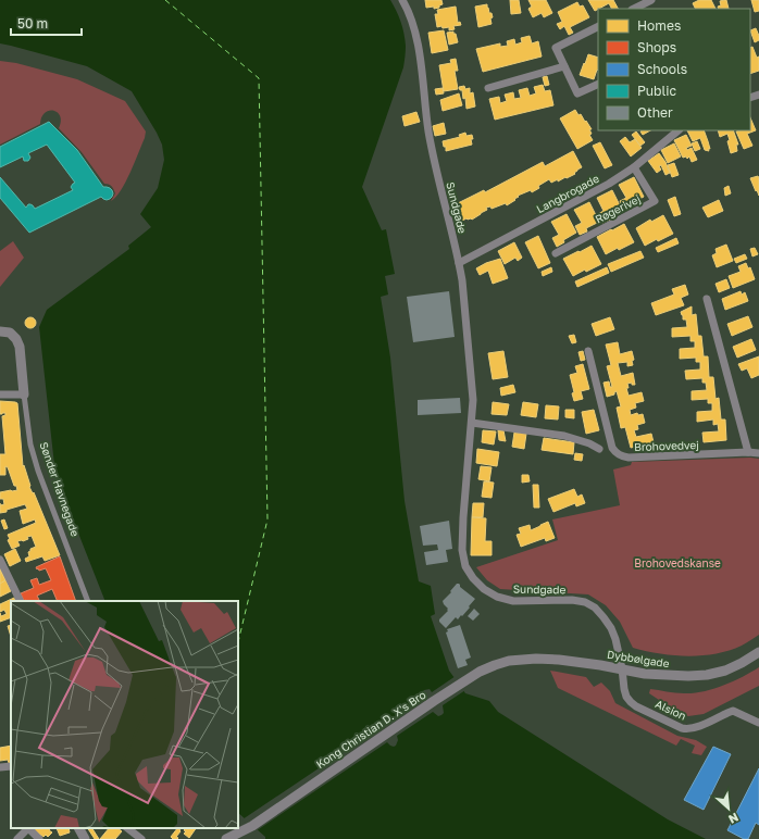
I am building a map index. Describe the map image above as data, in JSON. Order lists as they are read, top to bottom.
{
  "streets": {
    "street": [
      "Langbrogade",
      "Sundgade",
      "Røgerivej",
      "Brohovedvej",
      "Sønder Havnegade",
      "Dybbølgade",
      "Alsion",
      "Kong Christian D. X's Bro"
    ]
  },
  "crossings": [
    ["Langbrogade", "Sundgade"],
    ["Langbrogade", "Røgerivej"],
    ["Sundgade", "Dybbølgade"],
    ["Sundgade", "Alsion"],
    ["Dybbølgade", "Alsion"],
    ["Dybbølgade", "Kong Christian D. X's Bro"]
  ],
  "parks": ["Brohovedskanse"],
  "legend": [
    "Homes",
    "Shops",
    "Schools",
    "Public",
    "Other"
  ],
  "scale_bar": "50 m",
  "north": "bottom right"
}
